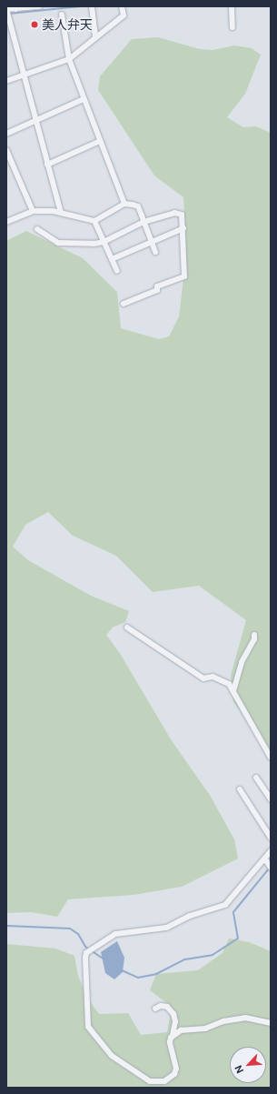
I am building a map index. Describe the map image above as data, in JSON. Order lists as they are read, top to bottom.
{
  "places": ["美人弁天"],
  "north": "bottom left"
}
